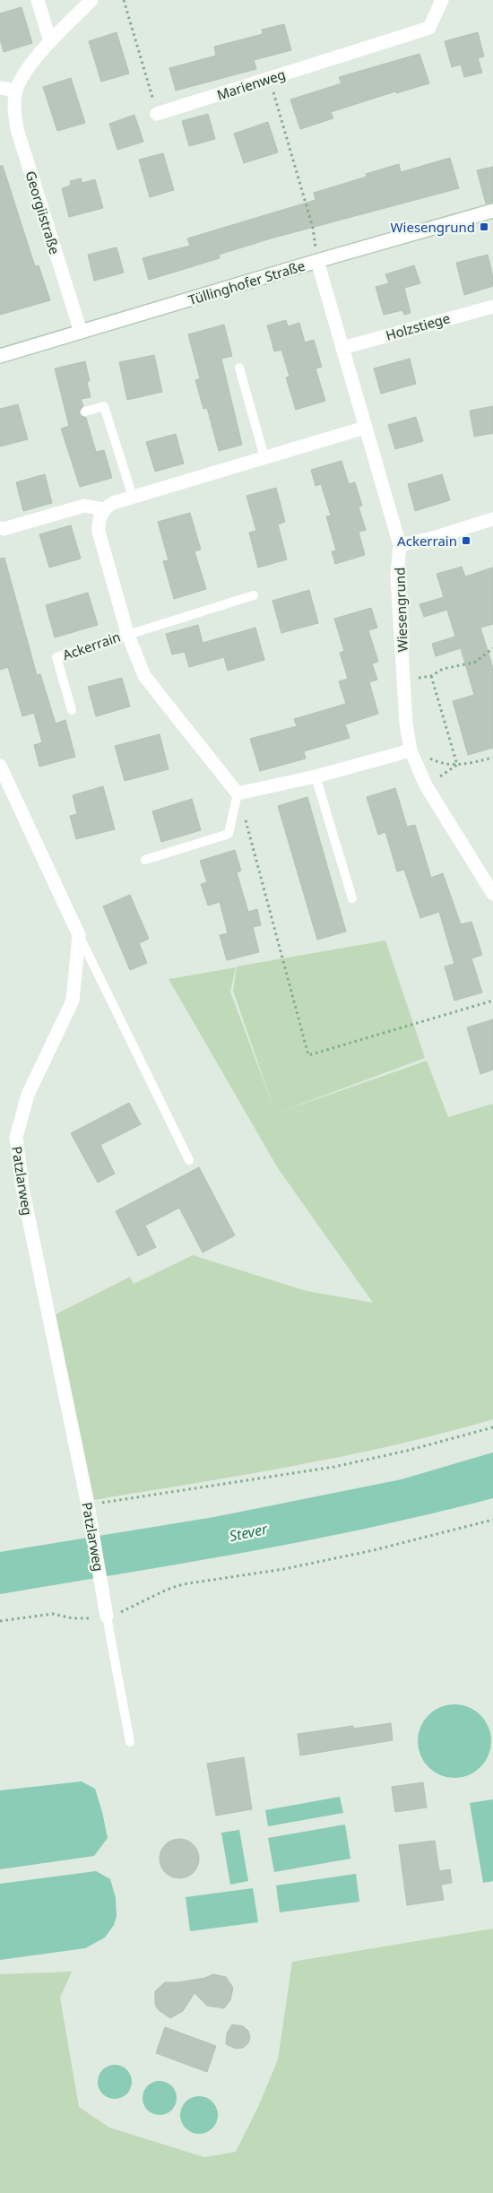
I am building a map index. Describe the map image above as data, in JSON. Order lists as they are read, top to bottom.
{
  "streets": {
    "street": [
      "Marienweg",
      "Georgiistraße",
      "Tüllinghofer Straße",
      "Holzstiege",
      "Wiesengrund",
      "Ackerrain",
      "Patzlarweg"
    ]
  },
  "crossings": [
    ["Georgiistraße", "Tüllinghofer Straße"],
    ["Tüllinghofer Straße", "Wiesengrund"],
    ["Holzstiege", "Wiesengrund"]
  ],
  "water": ["Stever"],
  "places": {
    "transit": ["Wiesengrund", "Ackerrain"]
  }
}
